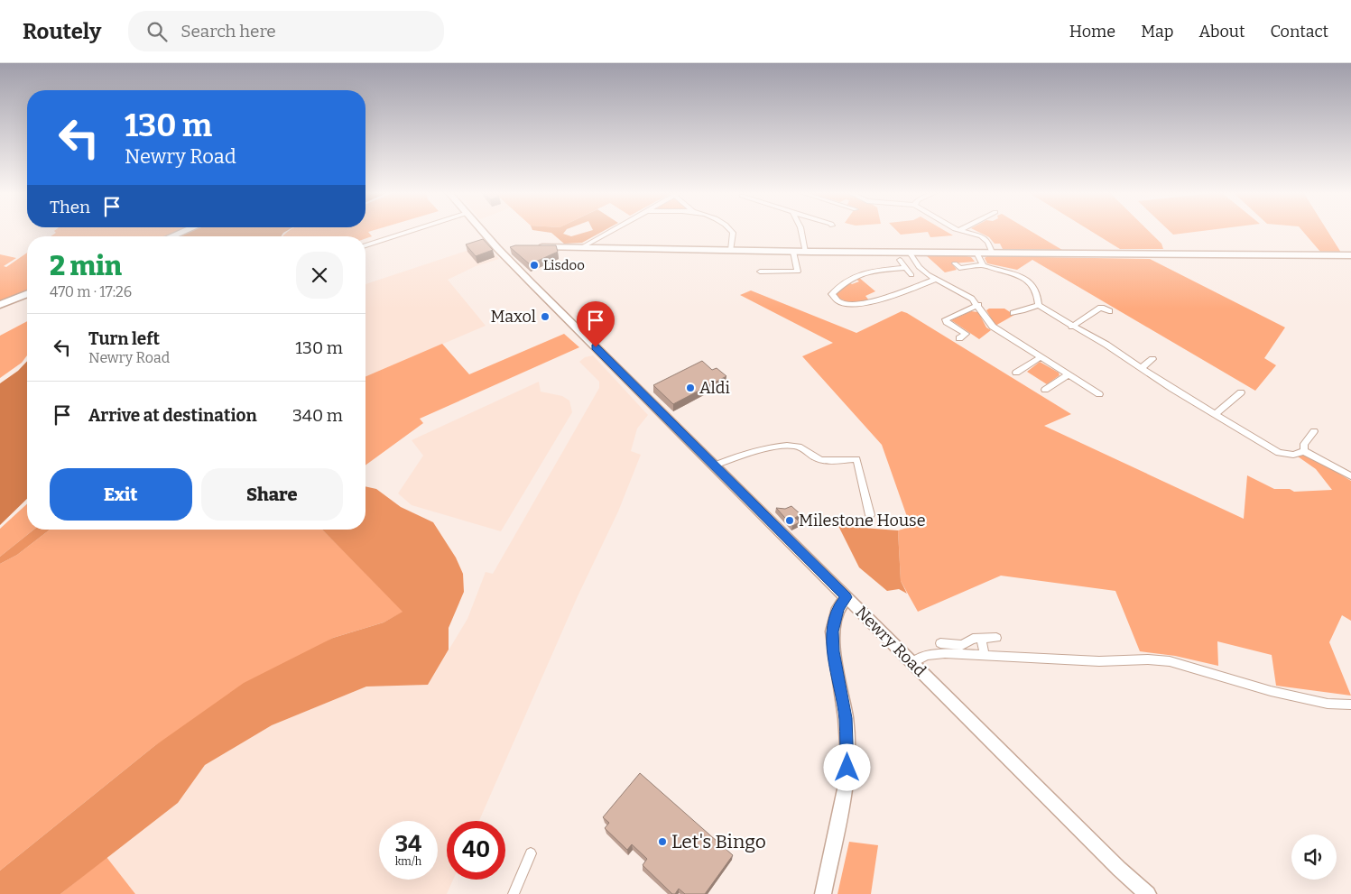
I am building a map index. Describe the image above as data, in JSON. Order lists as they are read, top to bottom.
{
  "streets": {
    "main road": ["Newry Road"]
  },
  "places": [
    "Lisdoo",
    "Maxol",
    "Aldi",
    "Milestone House",
    "Let's Bingo"
  ],
  "page": {
    "header": "Routely",
    "search": "Search here",
    "nav": [
      "Home",
      "Map",
      "About",
      "Contact"
    ],
    "turn": ["130 m", "Newry Road"],
    "then": "Then",
    "heading": ["2 min", "470 m · 17:26"],
    "list": [
      {
        "name": "Turn left",
        "note": "Newry Road",
        "value": "130 m"
      },
      {
        "name": "Arrive at destination",
        "value": "340 m"
      }
    ],
    "buttons": ["Exit", "Share"],
    "speed": "34 km/h",
    "limit": "40"
  }
}
